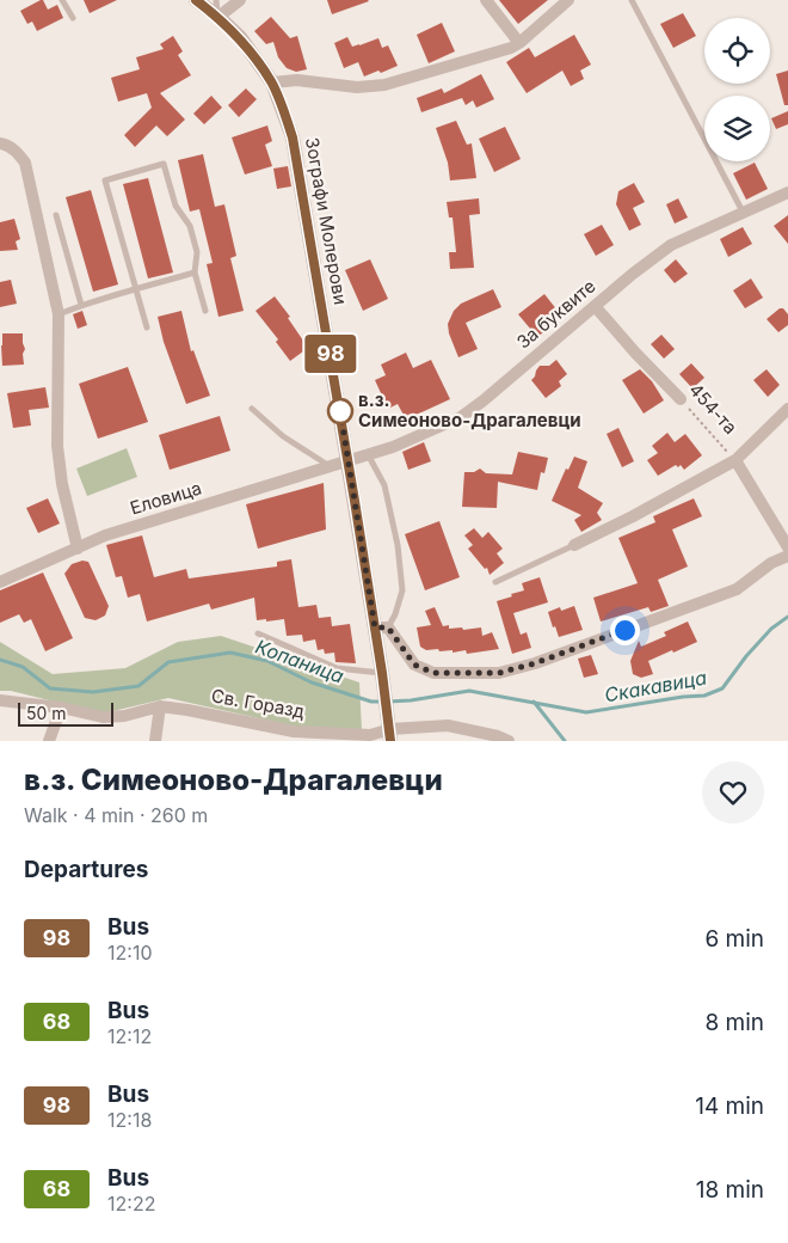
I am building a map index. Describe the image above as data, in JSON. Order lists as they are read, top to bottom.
{
  "streets": {
    "street": [
      "Зографи Молерови",
      "За буквите",
      "454-та",
      "Еловица",
      "Св. Горазд"
    ]
  },
  "crossings": [
    ["Зографи Молерови", "За буквите"],
    ["Зографи Молерови", "Еловица"],
    ["Зографи Молерови", "Св. Горазд"],
    ["За буквите", "454-та"],
    ["За буквите", "Еловица"]
  ],
  "water": ["Копаница", "Скакавица"],
  "places": ["в.з. Симеоново-Драгалевци"],
  "lines": ["bus line 98"],
  "scale_bar": "50 m",
  "page": {
    "on_map": "98",
    "scale": "50 m",
    "heading": [
      ["в.з. Симеоново-Драгалевци", "Walk · 4 min · 260 m"],
      "Departures"
    ],
    "list": [
      {
        "mark": "98",
        "name": "Bus",
        "note": "12:10",
        "value": "6 min"
      },
      {
        "mark": "68",
        "name": "Bus",
        "note": "12:12",
        "value": "8 min"
      },
      {
        "mark": "98",
        "name": "Bus",
        "note": "12:18",
        "value": "14 min"
      },
      {
        "mark": "68",
        "name": "Bus",
        "note": "12:22",
        "value": "18 min"
      }
    ]
  }
}
